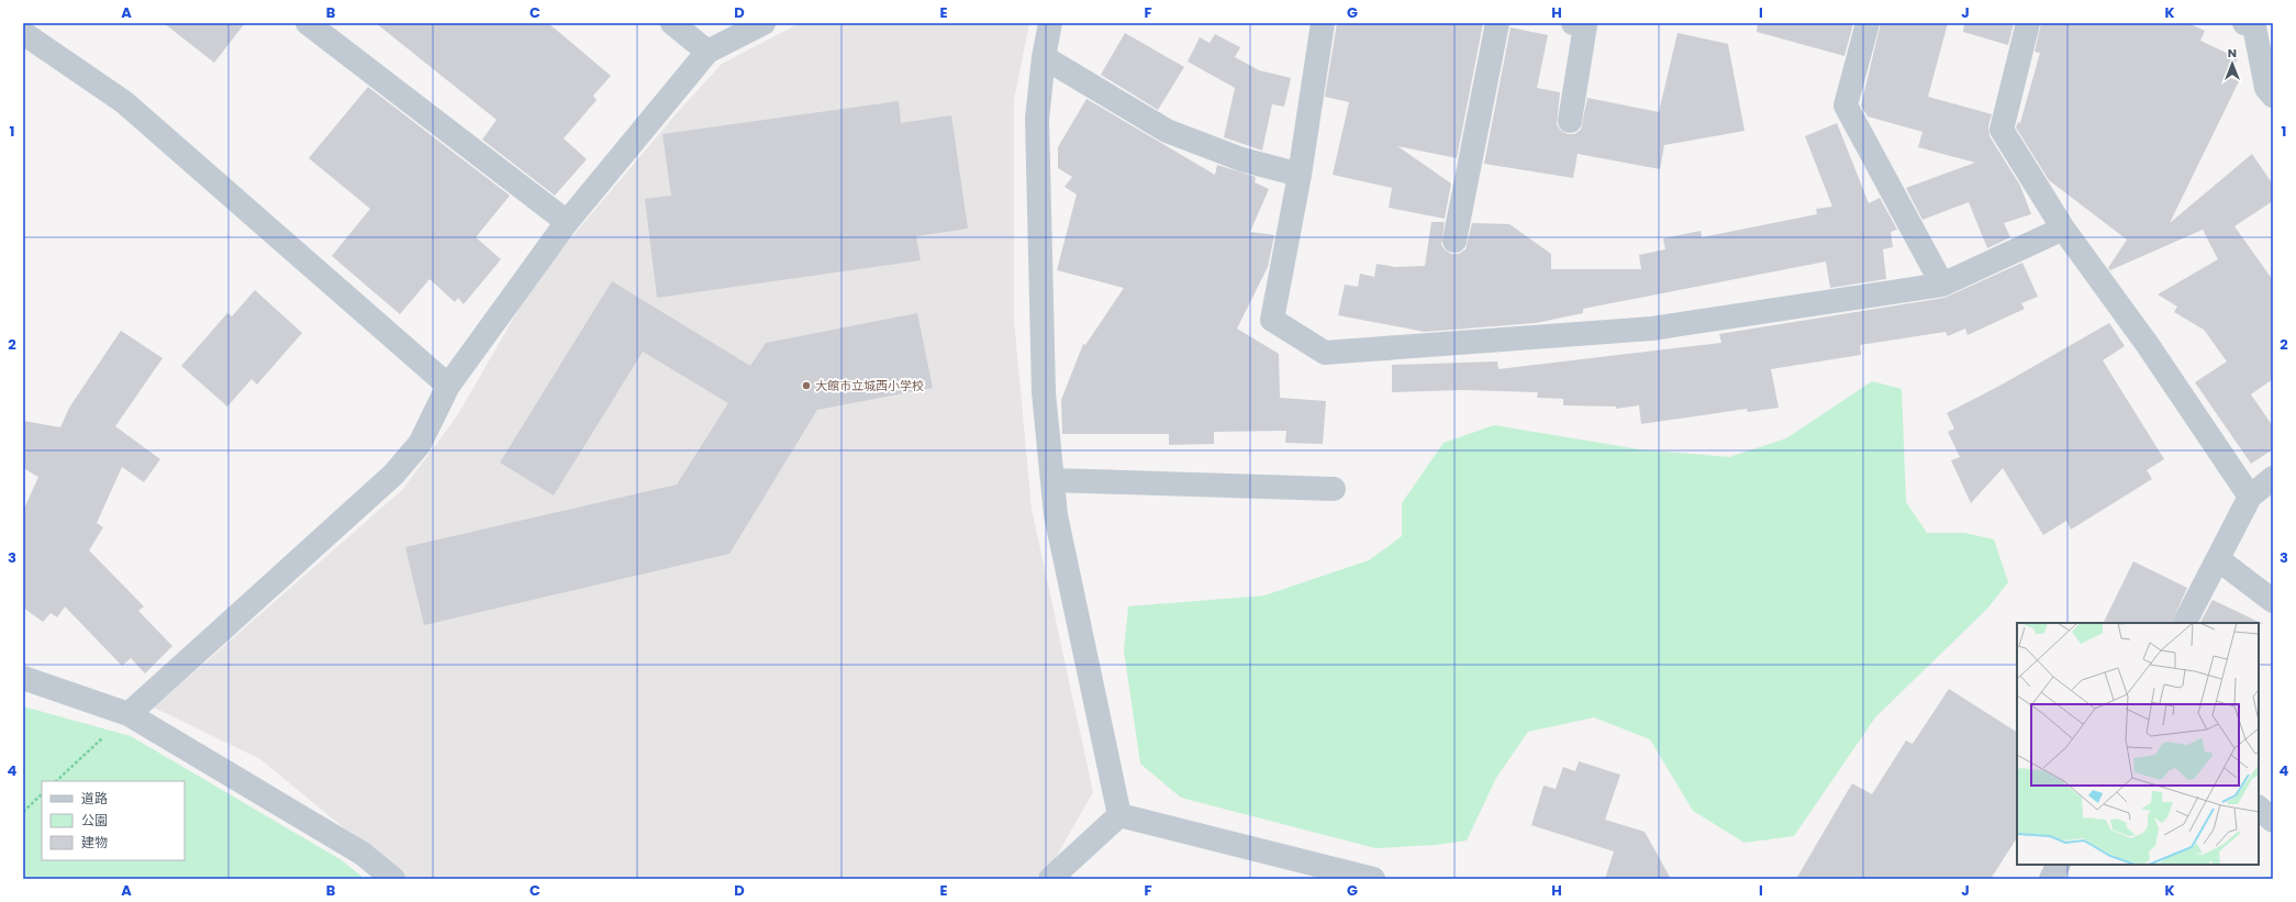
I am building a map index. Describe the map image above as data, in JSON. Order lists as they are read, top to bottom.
{
  "places": ["大館市立城西小学校"],
  "legend": ["道路", "公園", "建物"],
  "north": "top",
  "grid": {
    "columns": [
      "A",
      "B",
      "C",
      "D",
      "E",
      "F",
      "G",
      "H",
      "I",
      "J",
      "K"
    ],
    "rows": [
      "1",
      "2",
      "3",
      "4"
    ]
  }
}
